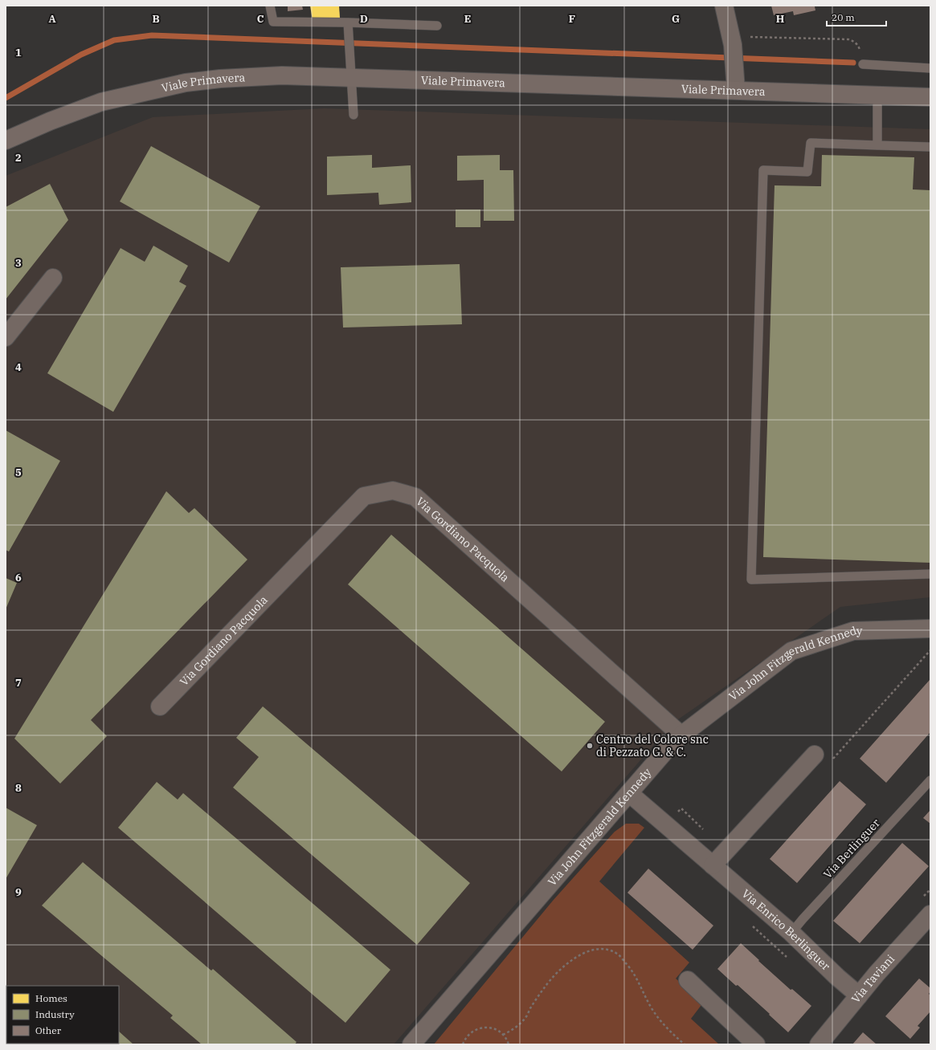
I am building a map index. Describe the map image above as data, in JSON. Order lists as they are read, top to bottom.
{
  "streets": {
    "main road": ["Viale Primavera"],
    "street": [
      "Via Gordiano Pacquola",
      "Via John Fitzgerald Kennedy",
      "Via Enrico Berlinguer",
      "Via Taviani"
    ],
    "lane": ["Via Berlinguer"]
  },
  "crossings": [
    ["Via Gordiano Pacquola", "Via John Fitzgerald Kennedy"],
    ["Via John Fitzgerald Kennedy", "Via Enrico Berlinguer"],
    ["Via Berlinguer", "Via Enrico Berlinguer"],
    ["Via Enrico Berlinguer", "Via Taviani"]
  ],
  "places": ["Centro del Colore snc di Pezzato G. & C."],
  "legend": ["Homes", "Industry", "Other"],
  "scale_bar": "20 m",
  "grid": {
    "columns": [
      "A",
      "B",
      "C",
      "D",
      "E",
      "F",
      "G",
      "H"
    ],
    "rows": [
      "1",
      "2",
      "3",
      "4",
      "5",
      "6",
      "7",
      "8",
      "9"
    ]
  }
}
